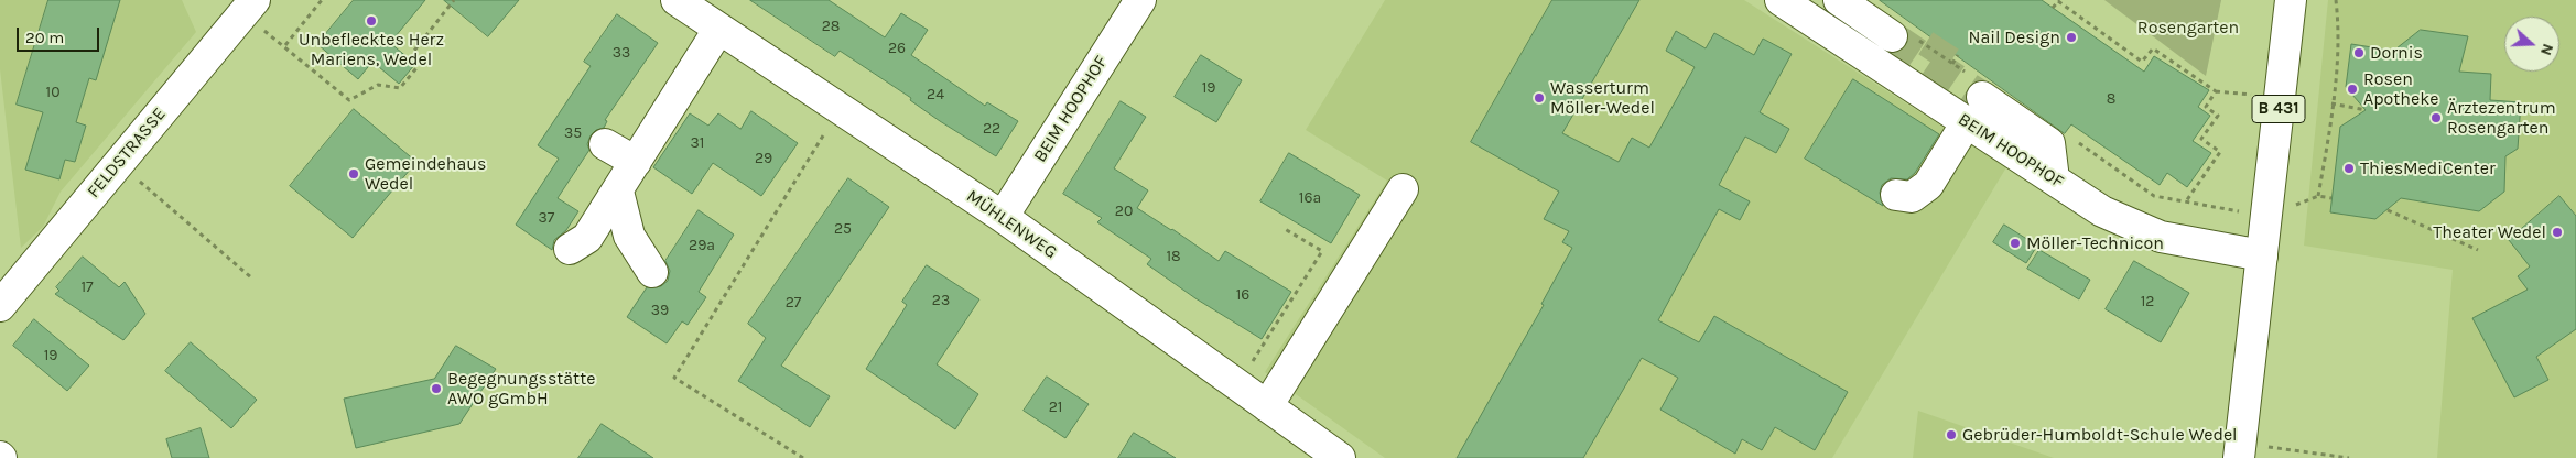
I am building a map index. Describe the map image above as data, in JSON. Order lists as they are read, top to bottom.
{
  "streets": {
    "street": [
      "BEIM HOOPHOF",
      "B 431",
      "FELDSTRASSE",
      "MÜHLENWEG"
    ]
  },
  "crossings": [
    ["BEIM HOOPHOF", "B 431"],
    ["BEIM HOOPHOF", "MÜHLENWEG"]
  ],
  "parks": ["Rosengarten"],
  "places": [
    "Unbeflecktes Herz Mariens, Wedel",
    "Nail Design",
    "Dornis",
    "Rosen Apotheke",
    "Wasserturm Möller-Wedel",
    "Ärztezentrum Rosengarten",
    "ThiesMediCenter",
    "Gemeindehaus Wedel",
    "Theater Wedel",
    "Möller-Technicon",
    "Begegnungsstätte AWO gGmbH",
    "Gebrüder-Humboldt-Schule Wedel"
  ],
  "house_numbers": [
    "28",
    "26",
    "33",
    "19",
    "10",
    "24",
    "8",
    "22",
    "35",
    "31",
    "29",
    "16a",
    "20",
    "37",
    "25",
    "29a",
    "18",
    "17",
    "16",
    "23",
    "12",
    "27",
    "39",
    "19",
    "21"
  ],
  "scale_bar": "20 m",
  "north": "right"
}
